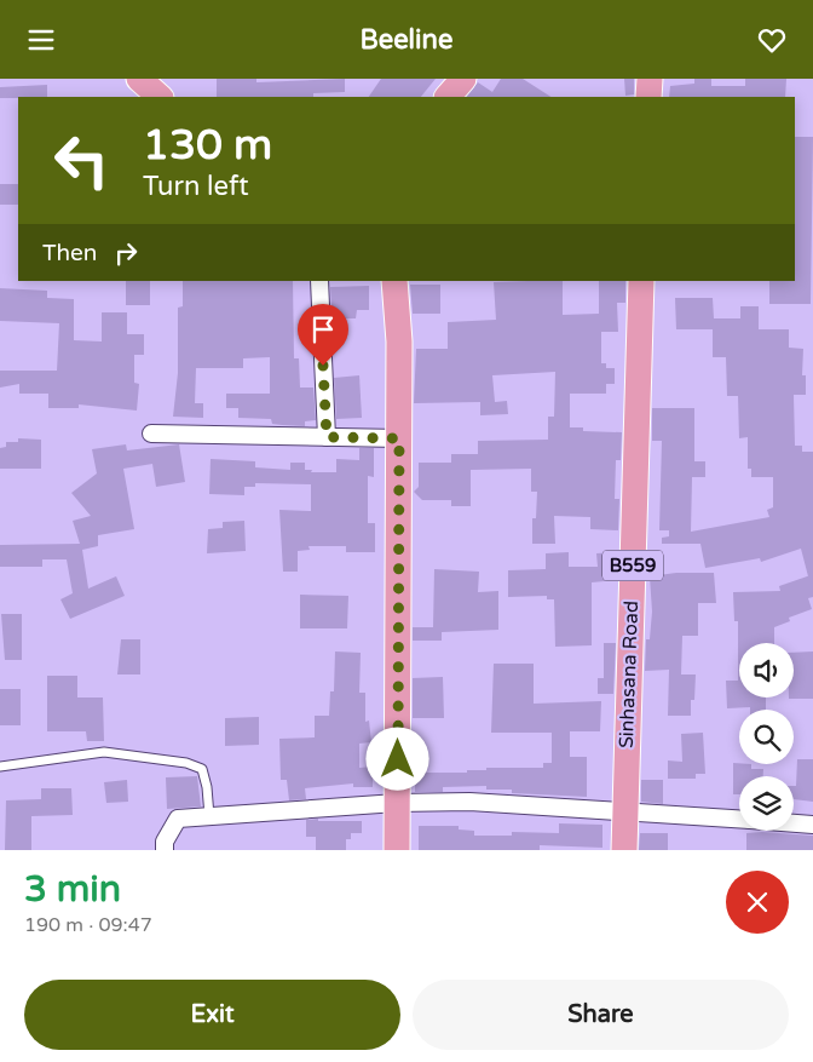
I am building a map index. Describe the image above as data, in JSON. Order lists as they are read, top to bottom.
{
  "streets": {
    "main road": ["B559", "Sinhasana Road"]
  },
  "page": {
    "header": "Beeline",
    "turn": ["130 m", "Turn left"],
    "then": "Then",
    "heading": ["3 min", "190 m · 09:47"],
    "buttons": ["Exit", "Share"]
  }
}
